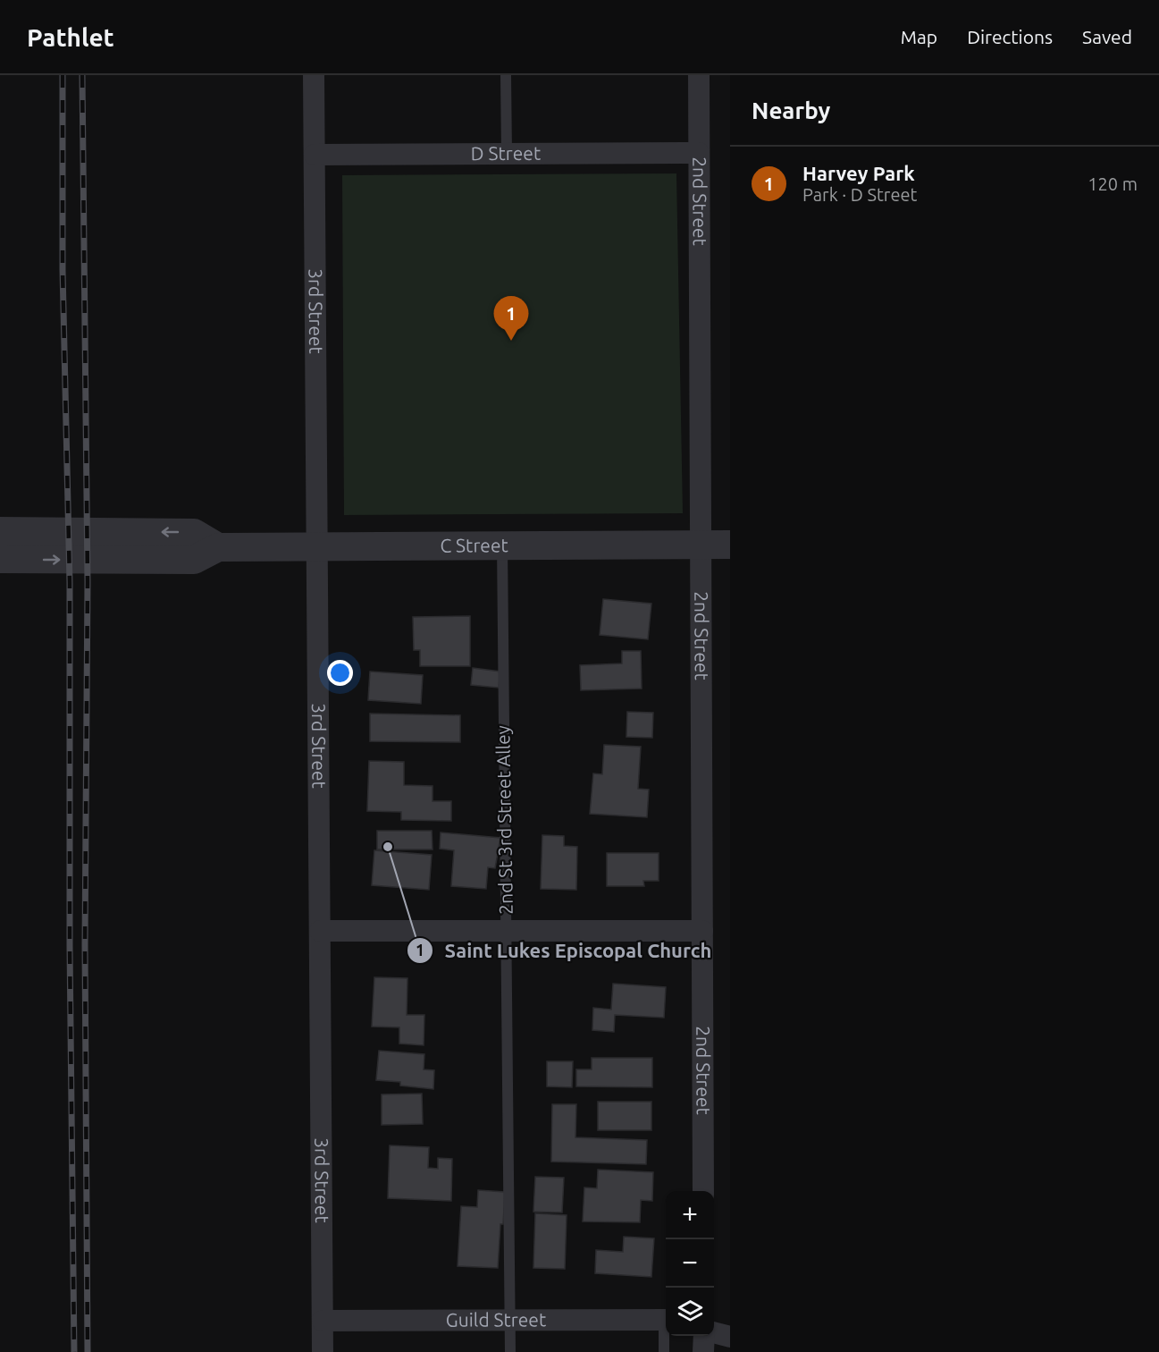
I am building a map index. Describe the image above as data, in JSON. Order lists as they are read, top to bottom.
{
  "streets": {
    "street": [
      "D Street",
      "2nd Street",
      "3rd Street",
      "C Street",
      "Guild Street"
    ],
    "lane": ["2nd St 3rd Street Alley"]
  },
  "crossings": [
    ["D Street", "2nd Street"],
    ["D Street", "3rd Street"],
    ["2nd Street", "C Street"],
    ["3rd Street", "C Street"],
    ["3rd Street", "Guild Street"],
    ["C Street", "2nd St 3rd Street Alley"],
    ["2nd St 3rd Street Alley", "Guild Street"]
  ],
  "places": ["Saint Lukes Episcopal Church"],
  "page": {
    "header": "Pathlet",
    "nav": ["Map", "Directions", "Saved"],
    "heading": "Nearby",
    "list": [
      {
        "mark": "1",
        "name": "Harvey Park",
        "note": "Park · D Street",
        "value": "120 m"
      }
    ],
    "pins": "1",
    "map_buttons": ["+", "−"]
  }
}
